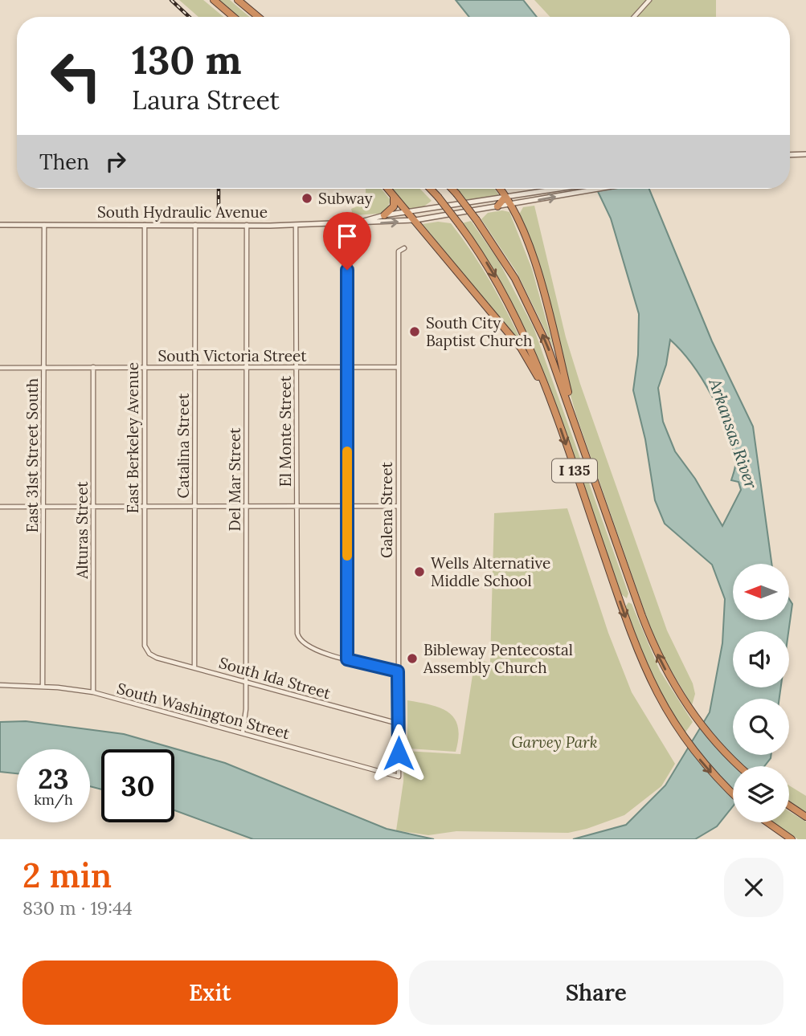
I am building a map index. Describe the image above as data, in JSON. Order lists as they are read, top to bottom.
{
  "streets": {
    "highway": ["I 135"],
    "street": [
      "South Hydraulic Avenue",
      "South Victoria Street",
      "El Monte Street",
      "East Berkeley Avenue",
      "Catalina Street",
      "East 31st Street South",
      "Del Mar Street",
      "Galena Street",
      "Alturas Street",
      "South Ida Street",
      "South Washington Street"
    ]
  },
  "crossings": [
    ["South Hydraulic Avenue", "El Monte Street"],
    ["South Hydraulic Avenue", "East Berkeley Avenue"],
    ["South Hydraulic Avenue", "Catalina Street"],
    ["South Hydraulic Avenue", "East 31st Street South"],
    ["South Hydraulic Avenue", "Del Mar Street"],
    ["South Victoria Street", "El Monte Street"],
    ["South Victoria Street", "East Berkeley Avenue"],
    ["South Victoria Street", "Catalina Street"],
    ["South Victoria Street", "East 31st Street South"],
    ["South Victoria Street", "Del Mar Street"],
    ["South Victoria Street", "Galena Street"],
    ["South Victoria Street", "Alturas Street"],
    ["East Berkeley Avenue", "South Ida Street"],
    ["Catalina Street", "South Ida Street"],
    ["East 31st Street South", "South Washington Street"],
    ["Del Mar Street", "South Ida Street"],
    ["Del Mar Street", "South Washington Street"],
    ["Galena Street", "South Ida Street"],
    ["Galena Street", "South Washington Street"],
    ["Alturas Street", "South Washington Street"]
  ],
  "water": ["Arkansas River"],
  "parks": ["Garvey Park"],
  "places": [
    "Subway",
    "South City Baptist Church",
    "Wells Alternative Middle School",
    "Bibleway Pentecostal Assembly Church"
  ],
  "north": "left",
  "page": {
    "turn": ["130 m", "Laura Street"],
    "then": "Then",
    "speed": "23 km/h",
    "limit": "30",
    "heading": ["2 min", "830 m · 19:44"],
    "buttons": ["Exit", "Share"]
  }
}
